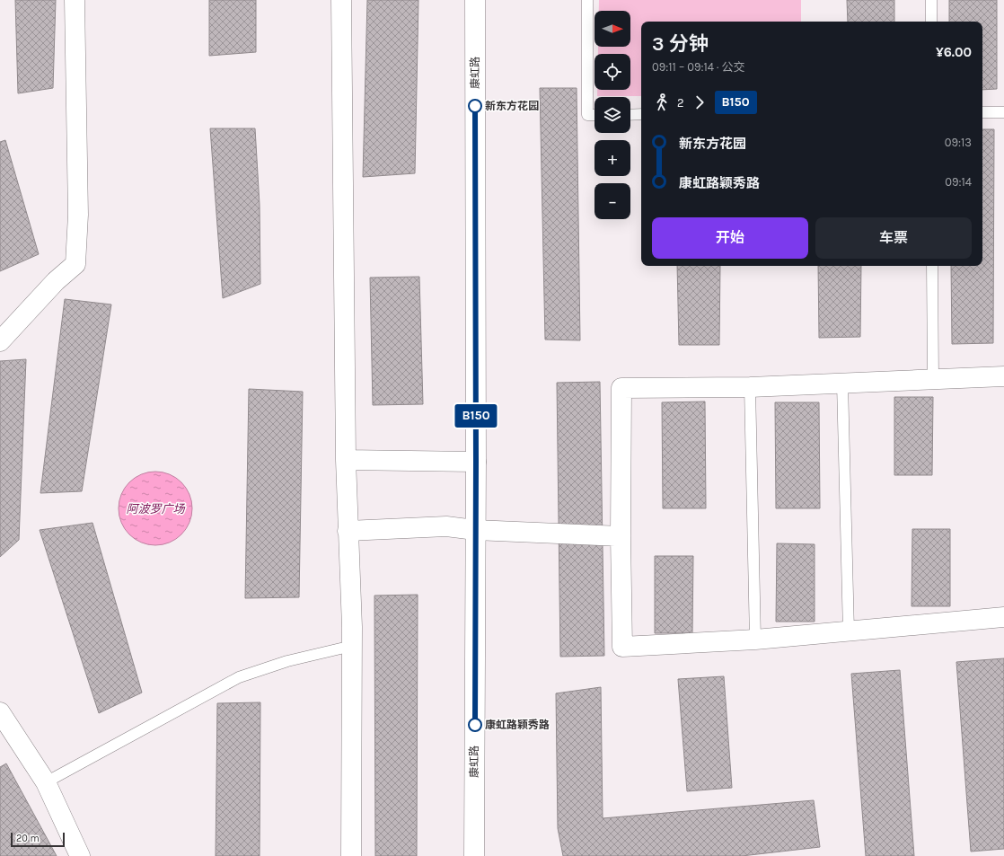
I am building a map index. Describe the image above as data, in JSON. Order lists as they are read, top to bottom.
{
  "streets": {
    "street": ["康虹路"]
  },
  "water": ["阿波罗广场"],
  "places": ["新东方花园", "康虹路颖秀路"],
  "lines": ["bus line B150"],
  "scale_bar": "20 m",
  "north": "right",
  "page": {
    "on_map": "B150",
    "map_buttons": ["+", "−"],
    "heading": ["3 分钟", "09:11 – 09:14 · 公交", "¥6.00"],
    "legs": ["2", "B150"],
    "list": [
      {
        "name": "新东方花园",
        "value": "09:13"
      },
      {
        "name": "康虹路颖秀路",
        "value": "09:14"
      }
    ],
    "buttons": ["开始", "车票"],
    "scale": "20 m"
  }
}
